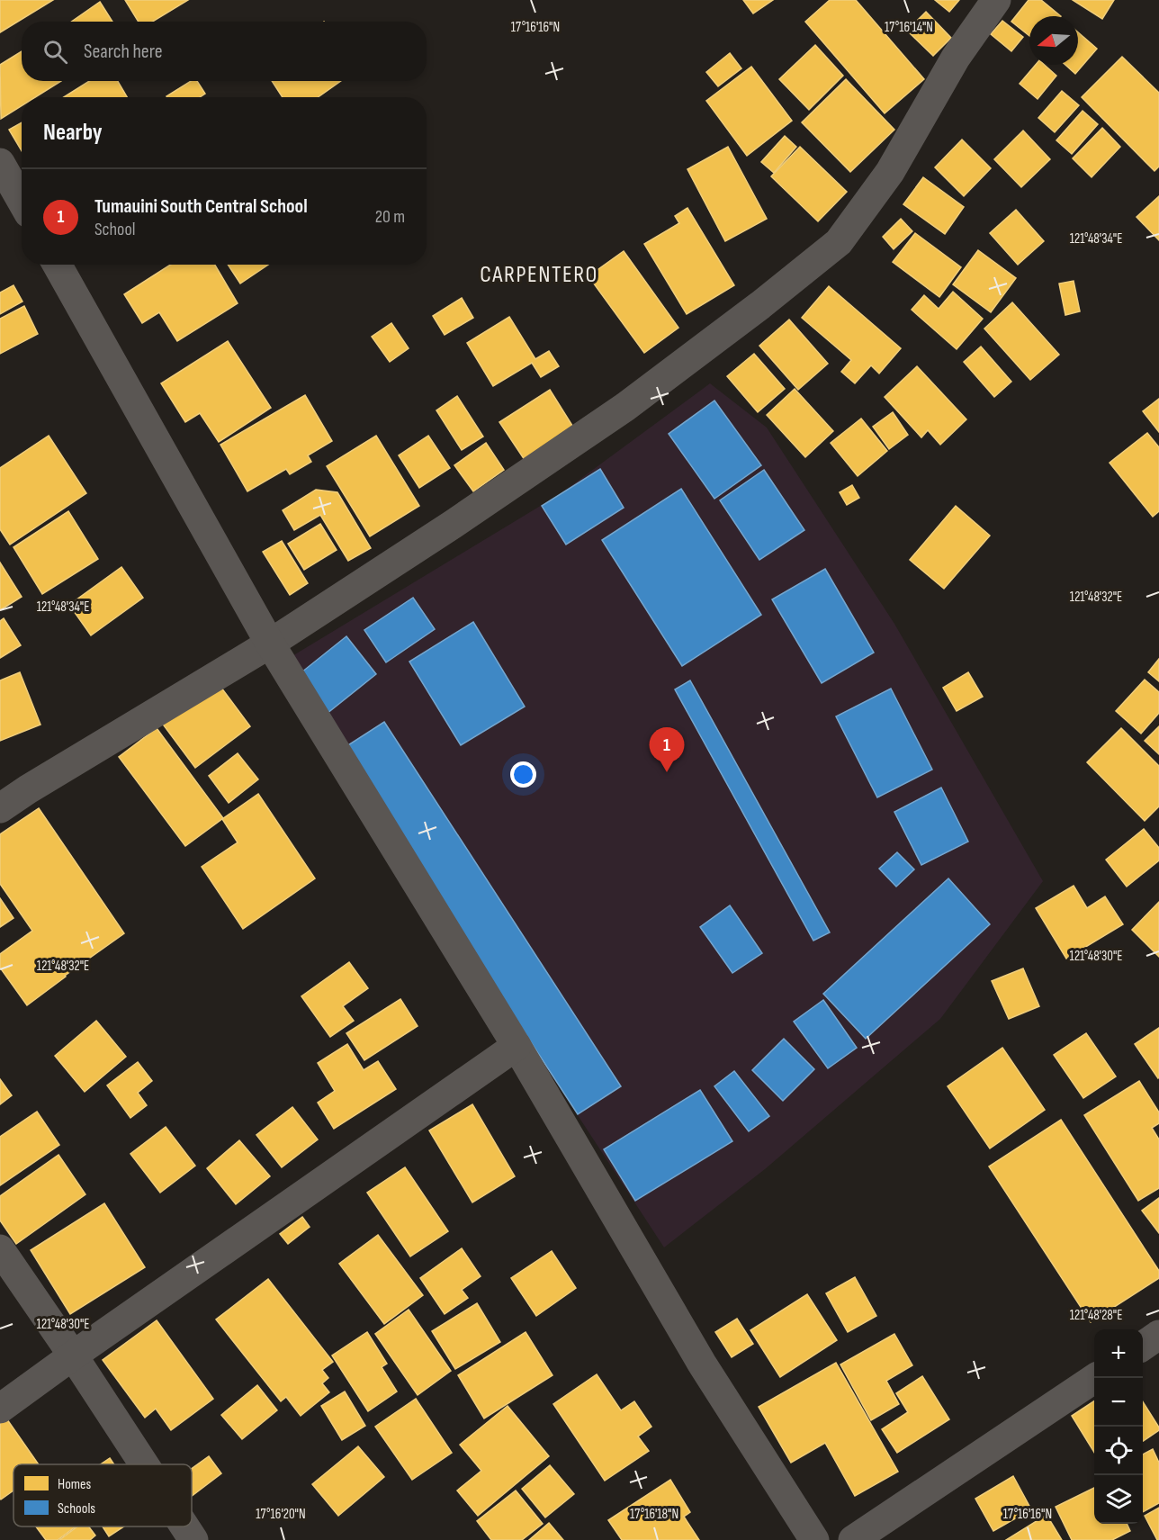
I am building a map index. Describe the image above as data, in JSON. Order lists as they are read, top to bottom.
{
  "districts": ["CARPENTERO"],
  "legend": ["Homes", "Schools"],
  "north": "left",
  "page": {
    "search": "Search here",
    "heading": "Nearby",
    "list": [
      {
        "mark": "1",
        "name": "Tumauini South Central School",
        "note": "School",
        "value": "20 m"
      }
    ],
    "pins": "1",
    "map_buttons": ["+", "−"]
  },
  "coordinates": [
    "17°16'16\"N",
    "17°16'14\"N",
    "121°48'34\"E",
    "121°48'32\"E",
    "121°48'30\"E",
    "121°48'28\"E",
    "17°16'20\"N",
    "17°16'18\"N"
  ]
}
